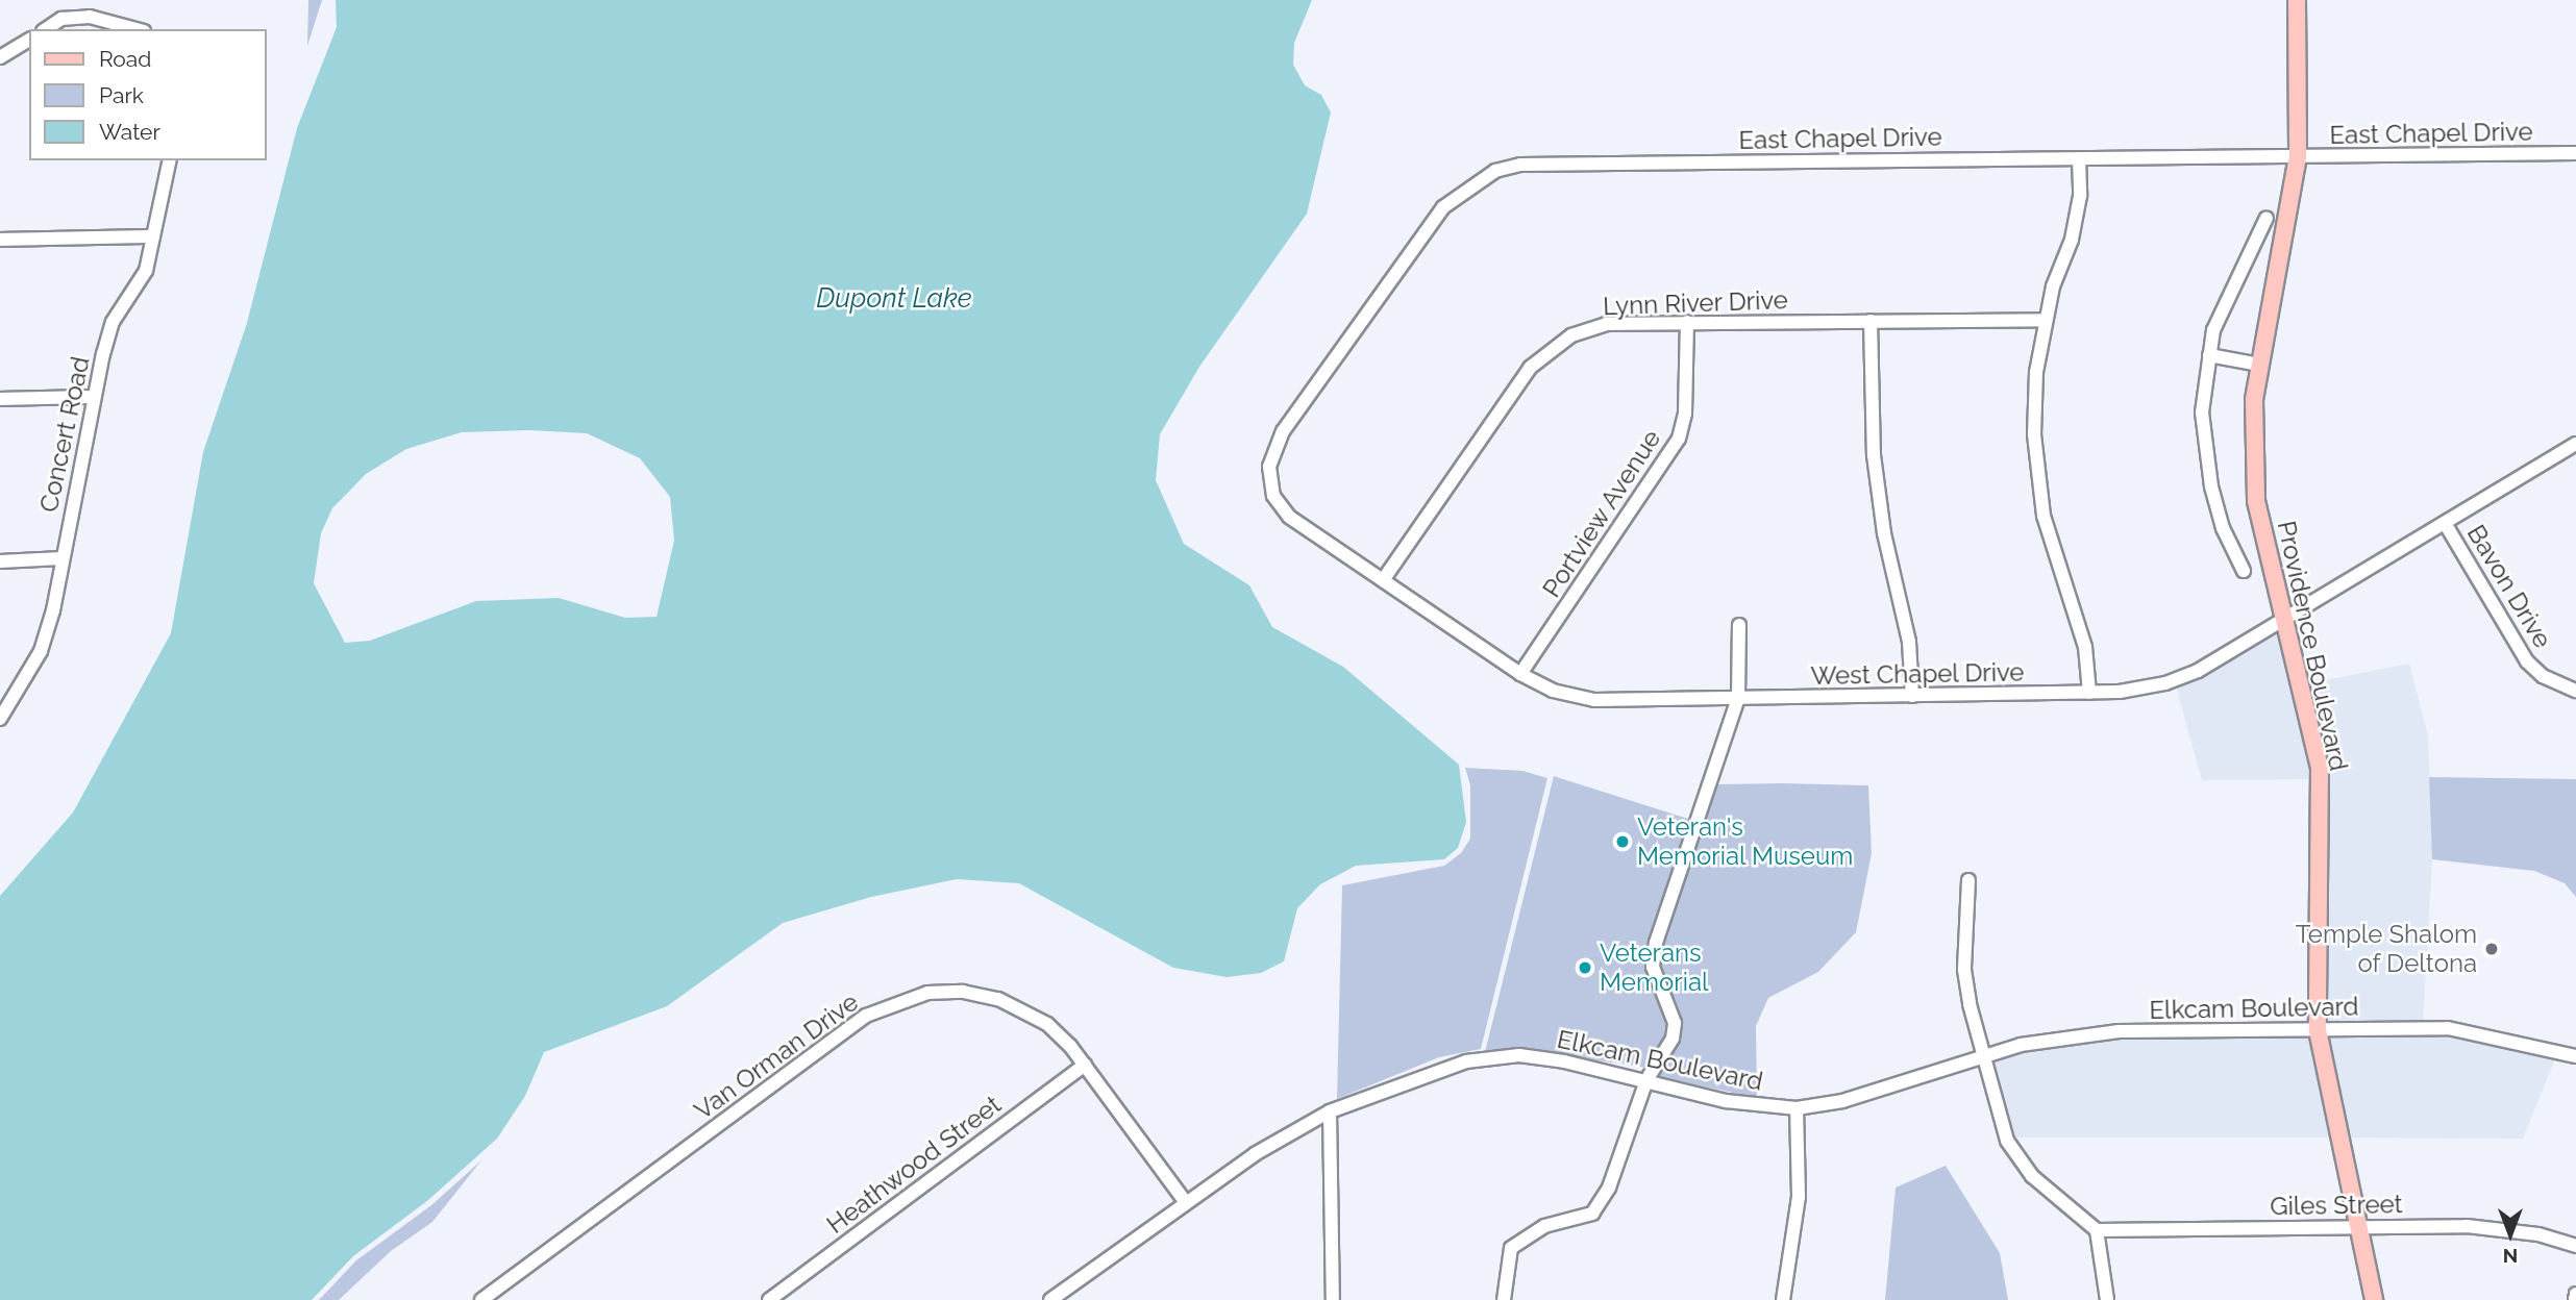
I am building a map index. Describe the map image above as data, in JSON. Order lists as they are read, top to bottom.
{
  "streets": {
    "main road": ["Providence Boulevard"],
    "street": [
      "East Chapel Drive",
      "Lynn River Drive",
      "Concert Road",
      "Portview Avenue",
      "Bavon Drive",
      "West Chapel Drive",
      "Elkcam Boulevard",
      "Van Orman Drive",
      "Heathwood Street",
      "Giles Street"
    ]
  },
  "crossings": [
    ["East Chapel Drive", "Providence Boulevard"],
    ["East Chapel Drive", "West Chapel Drive"],
    ["Lynn River Drive", "Portview Avenue"],
    ["Lynn River Drive", "West Chapel Drive"],
    ["Portview Avenue", "West Chapel Drive"],
    ["Bavon Drive", "West Chapel Drive"],
    ["Providence Boulevard", "West Chapel Drive"],
    ["Providence Boulevard", "Elkcam Boulevard"],
    ["Providence Boulevard", "Giles Street"],
    ["Elkcam Boulevard", "Van Orman Drive"],
    ["Van Orman Drive", "Heathwood Street"]
  ],
  "water": ["Dupont Lake"],
  "places": ["Veteran's Memorial Museum", "Temple Shalom of Deltona", "Veterans Memorial"],
  "legend": ["Road", "Park", "Water"],
  "north": "bottom"
}
